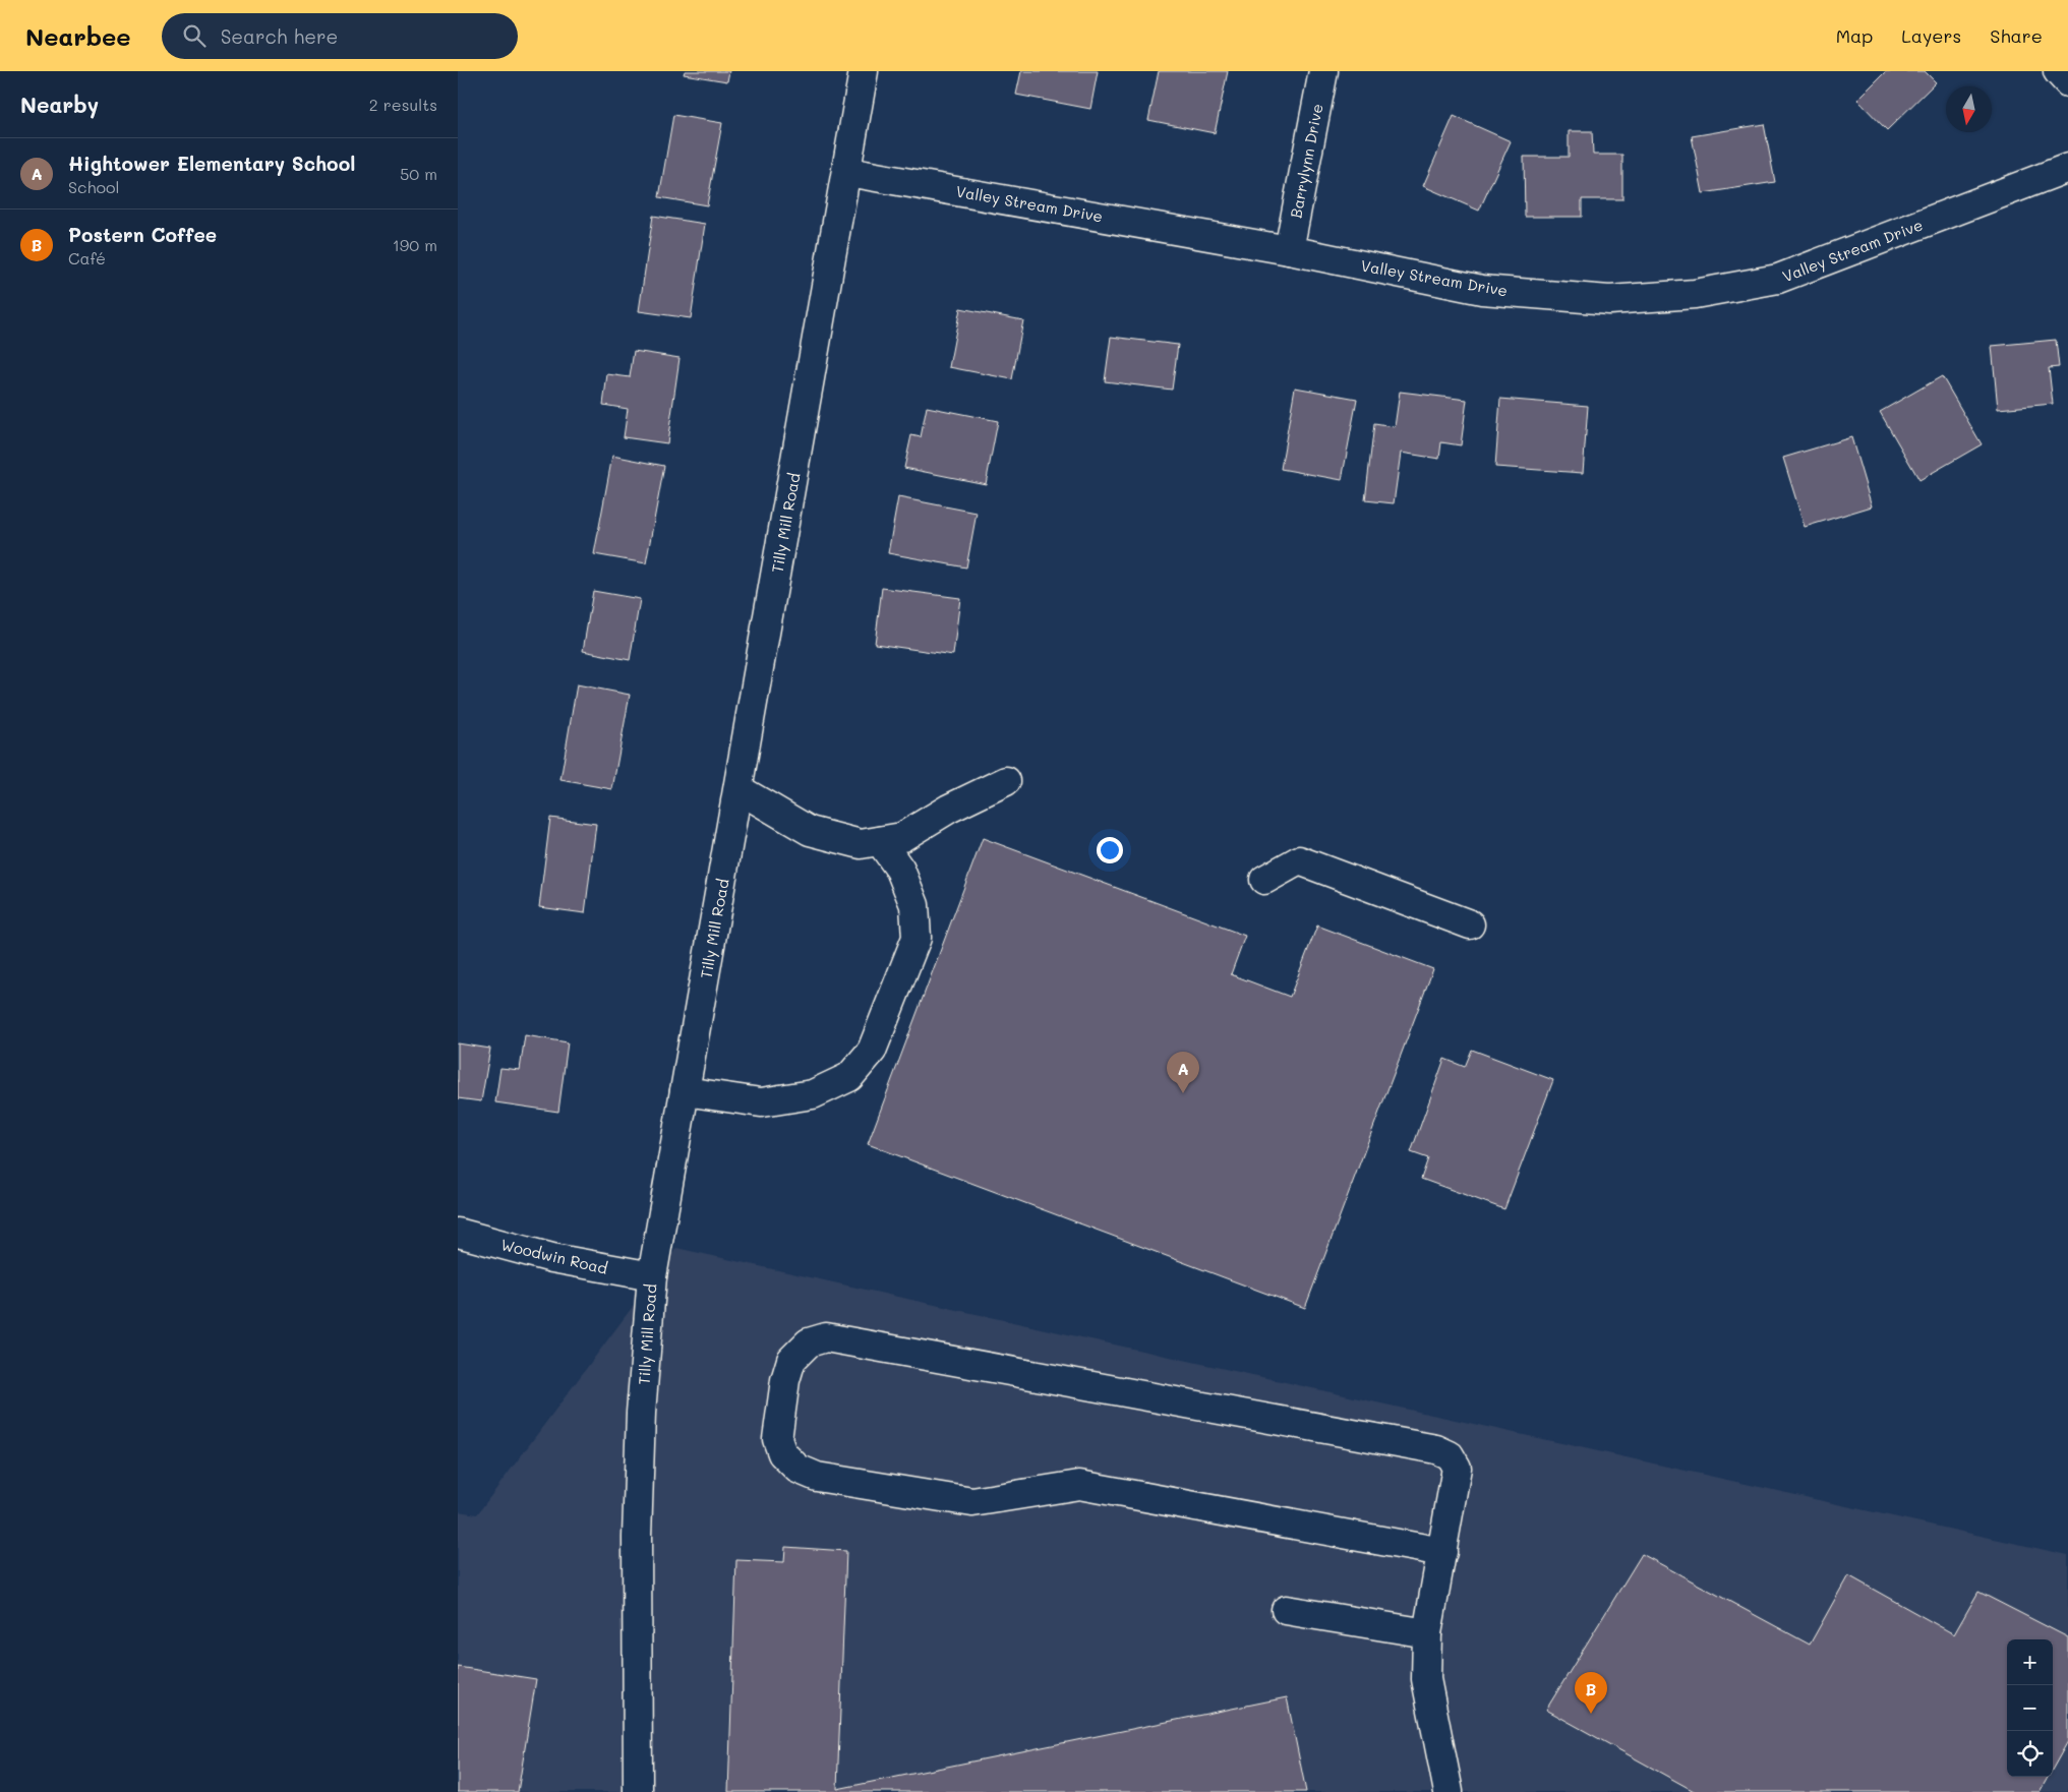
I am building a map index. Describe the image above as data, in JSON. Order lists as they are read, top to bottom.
{
  "streets": {
    "street": [
      "Barrylynn Drive",
      "Valley Stream Drive",
      "Tilly Mill Road",
      "Woodwin Road"
    ]
  },
  "crossings": [
    ["Barrylynn Drive", "Valley Stream Drive"],
    ["Valley Stream Drive", "Tilly Mill Road"],
    ["Tilly Mill Road", "Woodwin Road"]
  ],
  "north": "bottom",
  "page": {
    "header": "Nearbee",
    "search": "Search here",
    "nav": ["Map", "Layers", "Share"],
    "heading": ["Nearby", "2 results"],
    "list": [
      {
        "mark": "A",
        "name": "Hightower Elementary School",
        "note": "School",
        "value": "50 m"
      },
      {
        "mark": "B",
        "name": "Postern Coffee",
        "note": "Café",
        "value": "190 m"
      }
    ],
    "pins": ["A", "B"],
    "map_buttons": ["+", "−"]
  }
}
